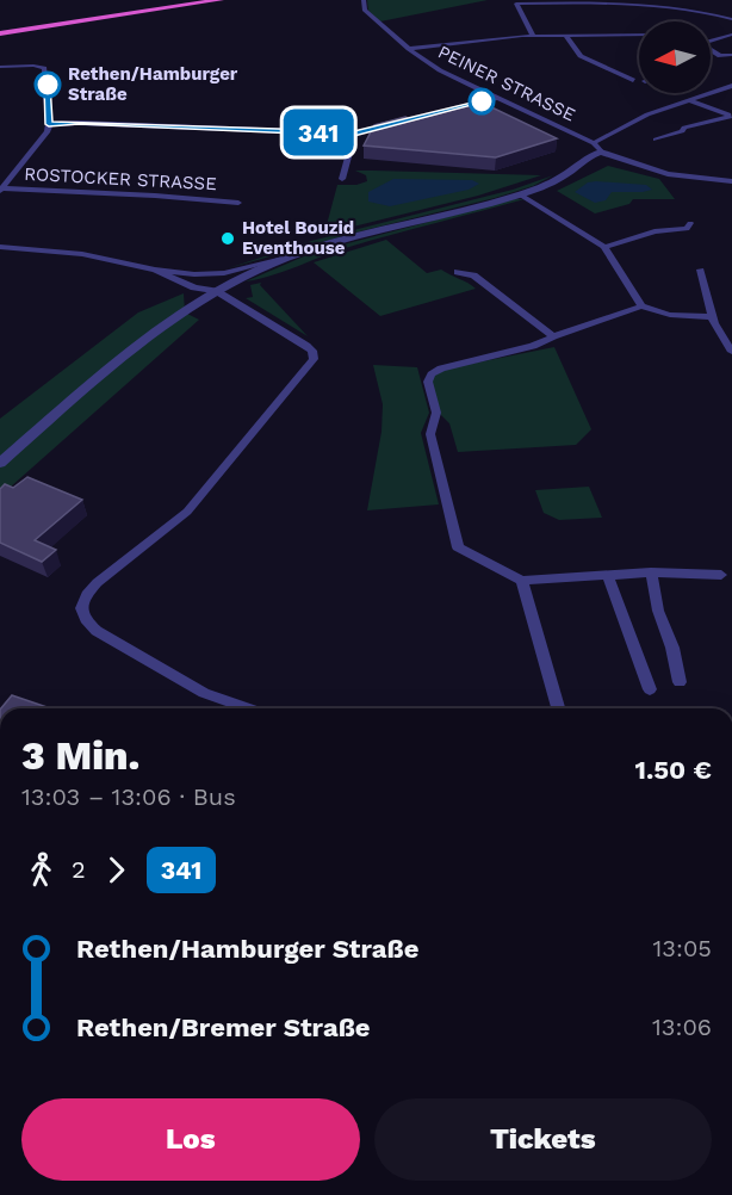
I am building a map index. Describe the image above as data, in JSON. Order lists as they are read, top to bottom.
{
  "streets": {
    "street": ["PEINER STRASSE", "ROSTOCKER STRASSE"]
  },
  "places": ["Rethen/Hamburger Straße", "Hotel Bouzid Eventhouse"],
  "lines": ["bus line 341"],
  "north": "left",
  "page": {
    "on_map": "341",
    "heading": ["3 Min.", "13:03 – 13:06 · Bus", "1.50 €"],
    "legs": ["2", "341"],
    "list": [
      {
        "name": "Rethen/Hamburger Straße",
        "value": "13:05"
      },
      {
        "name": "Rethen/Bremer Straße",
        "value": "13:06"
      }
    ],
    "buttons": ["Los", "Tickets"]
  }
}
